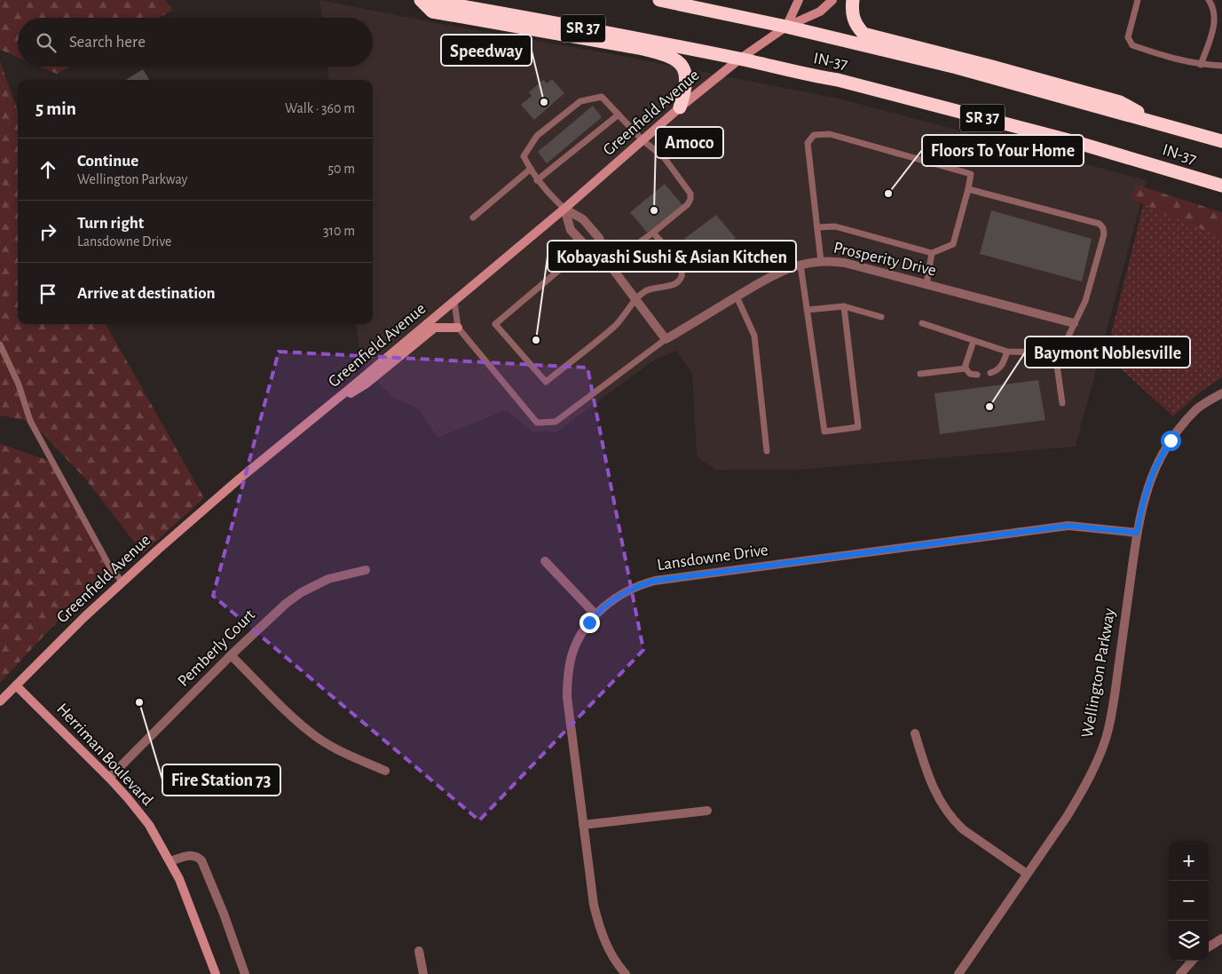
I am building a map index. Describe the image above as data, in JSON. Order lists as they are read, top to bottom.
{
  "streets": {
    "highway": ["SR 37", "IN-37"],
    "main road": ["Greenfield Avenue", "Herriman Boulevard"],
    "street": [
      "Prosperity Drive",
      "Lansdowne Drive",
      "Pemberly Court",
      "Wellington Parkway"
    ]
  },
  "crossings": [
    ["IN-37", "Greenfield Avenue"],
    ["Greenfield Avenue", "Herriman Boulevard"],
    ["Lansdowne Drive", "Wellington Parkway"],
    ["Pemberly Court", "Herriman Boulevard"]
  ],
  "places": [
    "Speedway",
    "Floors To Your Home",
    "Amoco",
    "Kobayashi Sushi & Asian Kitchen",
    "Baymont Noblesville",
    "Fire Station 73"
  ],
  "page": {
    "search": "Search here",
    "heading": ["5 min", "Walk · 360 m"],
    "list": [
      ["Continue", "Wellington Parkway", "50 m"],
      ["Turn right", "Lansdowne Drive", "310 m"],
      "Arrive at destination"
    ],
    "map_buttons": ["+", "−"]
  }
}
